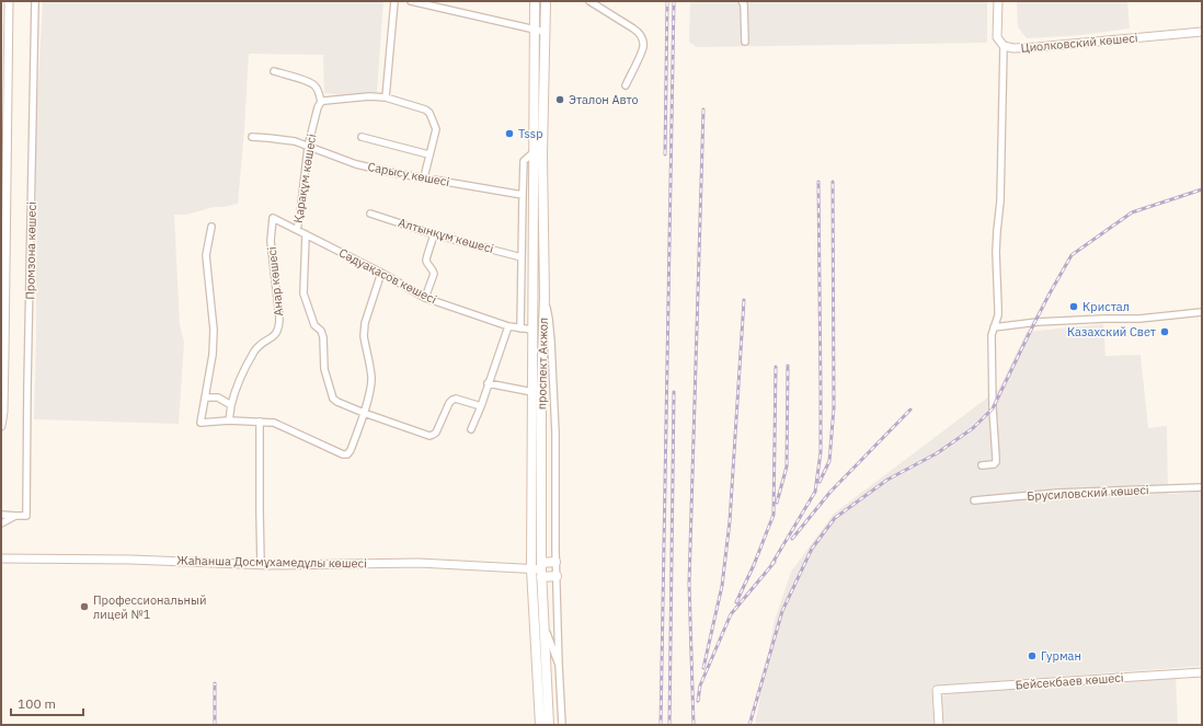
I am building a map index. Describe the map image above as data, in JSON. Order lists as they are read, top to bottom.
{
  "streets": {
    "main road": ["проспект Акжол"],
    "street": [
      "Циолковский көшесі",
      "Сарысу көшесі",
      "Қарақұм көшесі",
      "Алтынқұм көшесі",
      "Промзона көшесі",
      "Сәдуақасов көшесі",
      "Анар көшесі",
      "Брусиловский көшесі",
      "Жаһанша Досмұхамедұлы көшесі",
      "Бейсекбаев көшесі"
    ]
  },
  "crossings": [
    ["Сарысу көшесі", "Қарақұм көшесі"],
    ["Қарақұм көшесі", "Сәдуақасов көшесі"],
    ["Сәдуақасов көшесі", "Анар көшесі"],
    ["Сәдуақасов көшесі", "проспект Акжол"],
    ["проспект Акжол", "Жаһанша Досмұхамедұлы көшесі"]
  ],
  "places": [
    "Эталон Авто",
    "Tssp",
    "Кристал",
    "Казахский Свет",
    "Профессиональный лицей №1",
    "Гурман"
  ],
  "scale_bar": "100 m"
}
